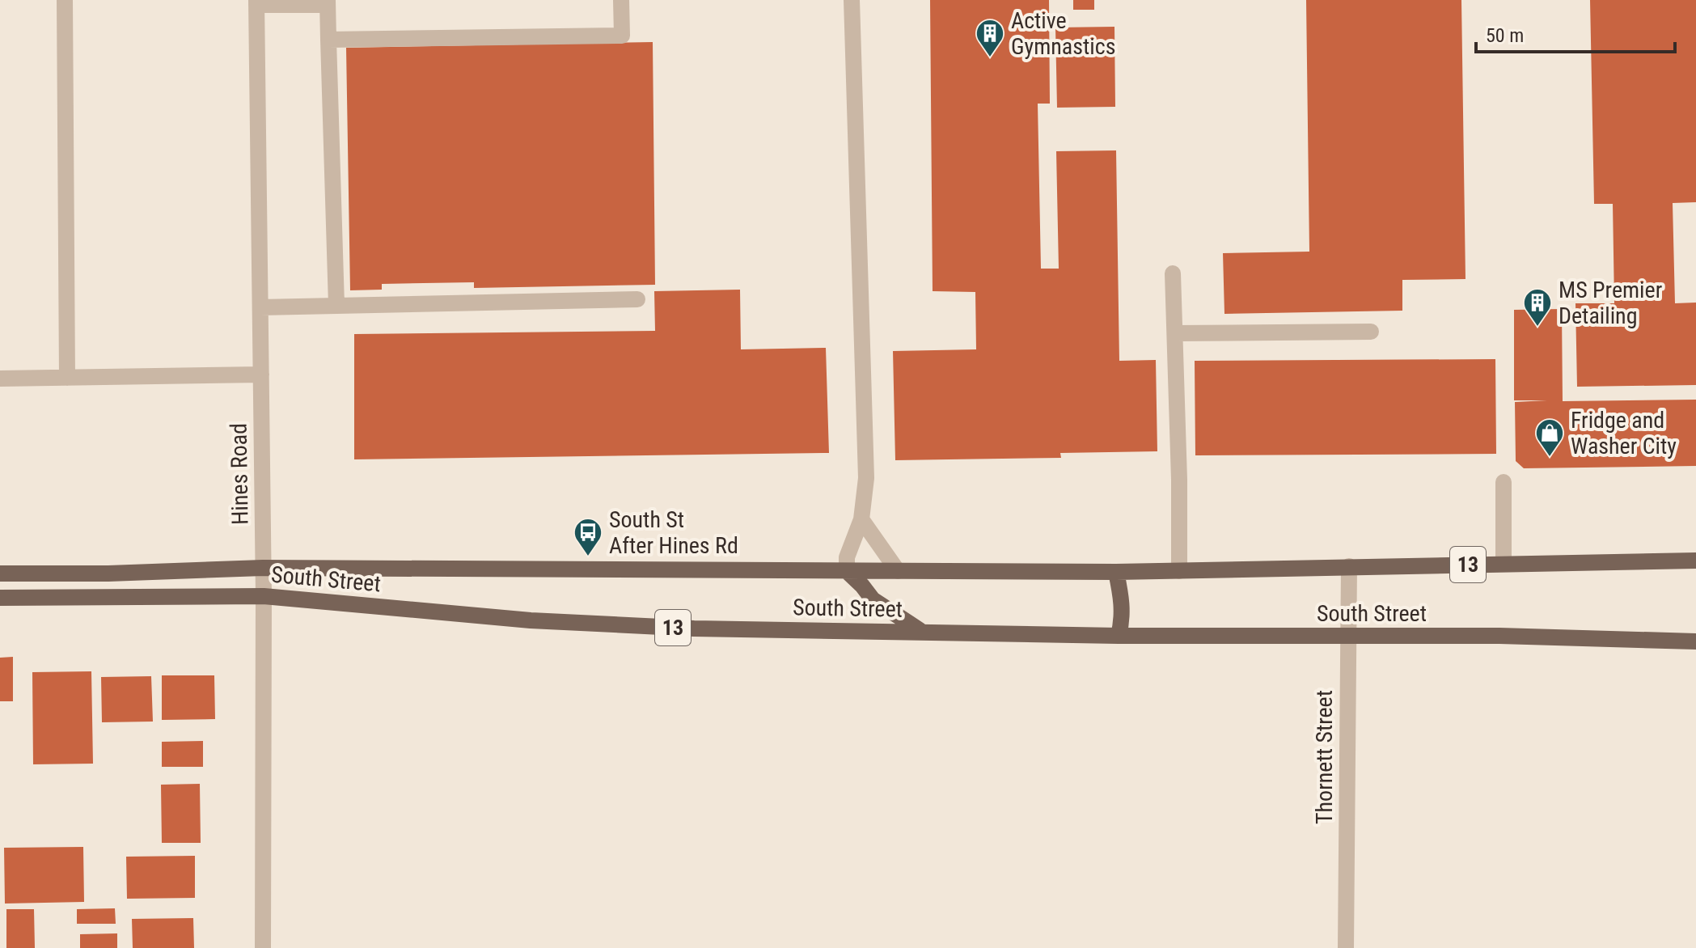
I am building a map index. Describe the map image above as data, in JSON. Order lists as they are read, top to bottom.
{
  "streets": {
    "main road": ["13", "South Street"],
    "street": ["Hines Road", "Thornett Street"]
  },
  "crossings": [
    ["Hines Road", "South Street"],
    ["South Street", "Thornett Street"]
  ],
  "places": {
    "building": ["Active Gymnastics", "MS Premier Detailing"],
    "shop": ["Fridge and Washer City"],
    "bus stop": ["South St After Hines Rd"]
  },
  "scale_bar": "50 m"
}
